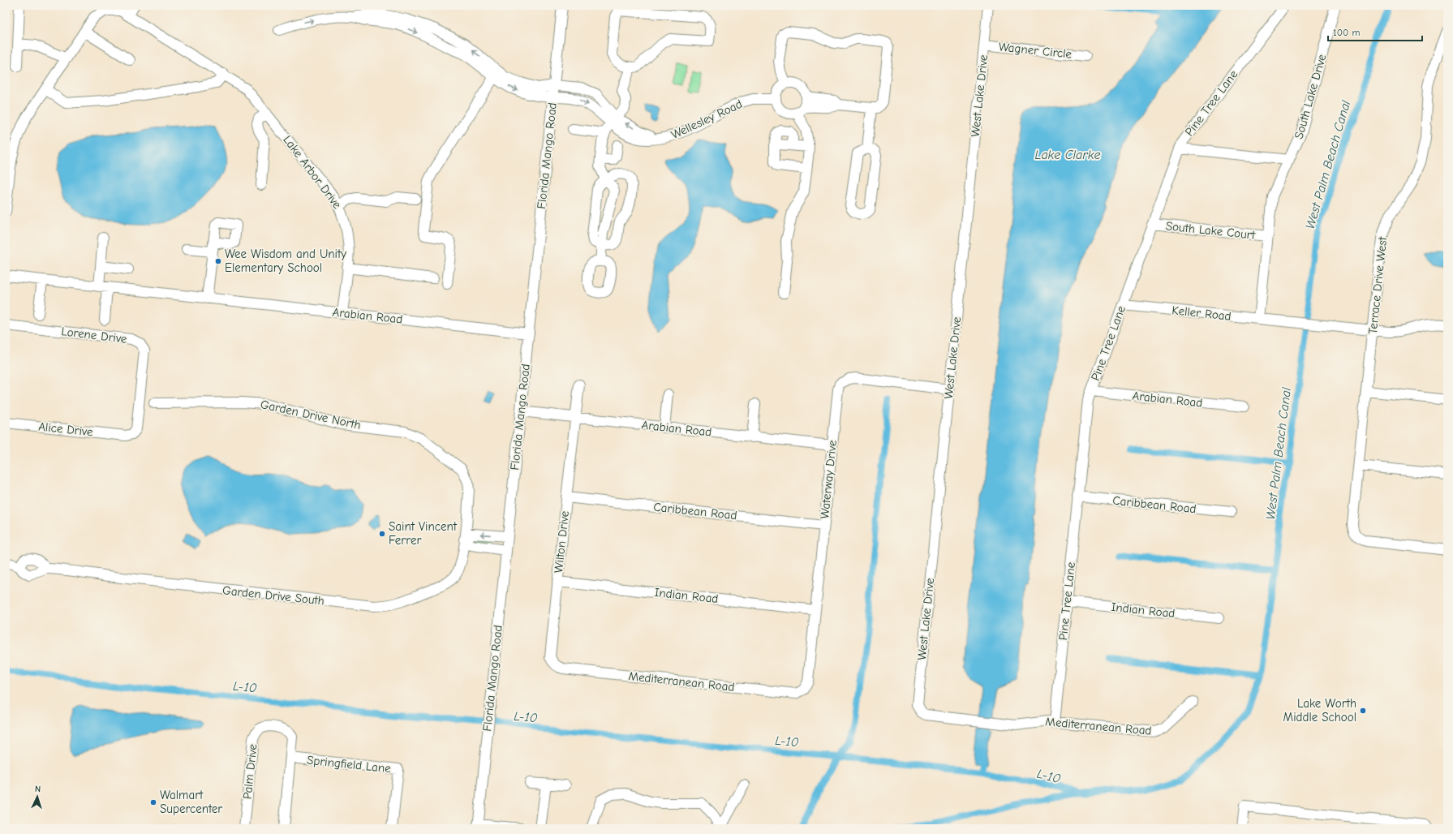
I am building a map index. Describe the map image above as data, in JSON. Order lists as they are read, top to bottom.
{
  "streets": {
    "street": [
      "Wagner Circle",
      "West Lake Drive",
      "South Lake Drive",
      "Pine Tree Lane",
      "Wellesley Road",
      "Florida Mango Road",
      "Lake Arbor Drive",
      "South Lake Court",
      "Terrace Drive West",
      "Keller Road",
      "Arabian Road",
      "Lorene Drive",
      "Garden Drive North",
      "Alice Drive",
      "Waterway Drive",
      "Caribbean Road",
      "Wilton Drive",
      "Garden Drive South",
      "Indian Road",
      "Mediterranean Road",
      "Springfield Lane",
      "Palm Drive"
    ]
  },
  "crossings": [
    ["Wagner Circle", "West Lake Drive"],
    ["West Lake Drive", "Waterway Drive"],
    ["West Lake Drive", "Mediterranean Road"],
    ["South Lake Drive", "South Lake Court"],
    ["South Lake Drive", "Keller Road"],
    ["Pine Tree Lane", "South Lake Court"],
    ["Pine Tree Lane", "Keller Road"],
    ["Pine Tree Lane", "Arabian Road"],
    ["Pine Tree Lane", "Caribbean Road"],
    ["Pine Tree Lane", "Indian Road"],
    ["Pine Tree Lane", "Mediterranean Road"],
    ["Wellesley Road", "Florida Mango Road"],
    ["Florida Mango Road", "Arabian Road"],
    ["Lake Arbor Drive", "Arabian Road"],
    ["Terrace Drive West", "Keller Road"],
    ["Arabian Road", "Waterway Drive"],
    ["Arabian Road", "Wilton Drive"],
    ["Lorene Drive", "Alice Drive"],
    ["Garden Drive North", "Garden Drive South"],
    ["Waterway Drive", "Caribbean Road"],
    ["Waterway Drive", "Indian Road"],
    ["Waterway Drive", "Mediterranean Road"],
    ["Caribbean Road", "Wilton Drive"],
    ["Wilton Drive", "Indian Road"],
    ["Wilton Drive", "Mediterranean Road"]
  ],
  "water": ["Lake Clarke", "West Palm Beach Canal", "L-10"],
  "places": [
    "Wee Wisdom and Unity Elementary School",
    "Saint Vincent Ferrer",
    "Lake Worth Middle School",
    "Walmart Supercenter"
  ],
  "scale_bar": "100 m",
  "north": "top"
}
